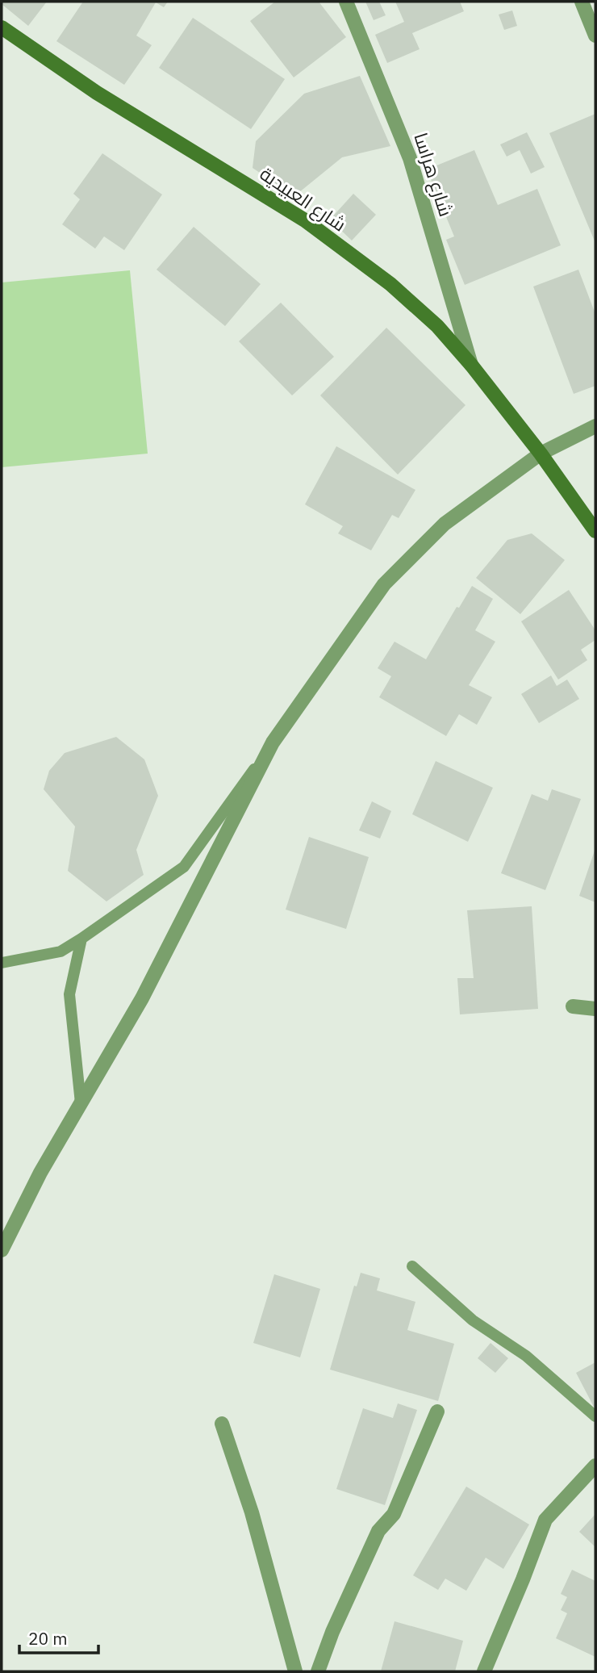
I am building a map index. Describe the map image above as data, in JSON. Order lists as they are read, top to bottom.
{
  "streets": {
    "main road": ["شارع العبيدية"],
    "street": ["شارع هراسا"]
  },
  "crossings": [
    ["شارع هراسا", "شارع العبيدية"]
  ],
  "scale_bar": "20 m"
}
